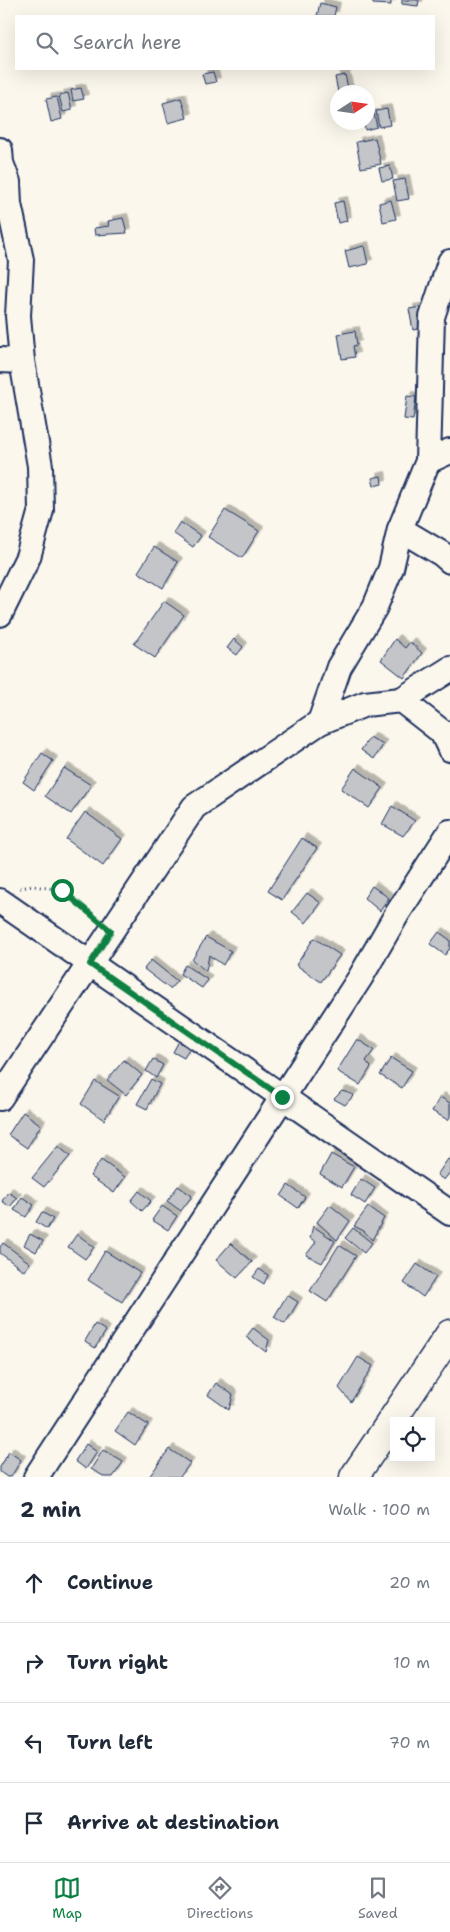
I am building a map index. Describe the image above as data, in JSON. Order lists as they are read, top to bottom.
{
  "north": "right",
  "page": {
    "search": "Search here",
    "heading": ["2 min", "Walk · 100 m"],
    "list": [
      ["Continue", "20 m"],
      ["Turn right", "10 m"],
      ["Turn left", "70 m"],
      "Arrive at destination"
    ],
    "nav": ["Map", "Directions", "Saved"]
  }
}
